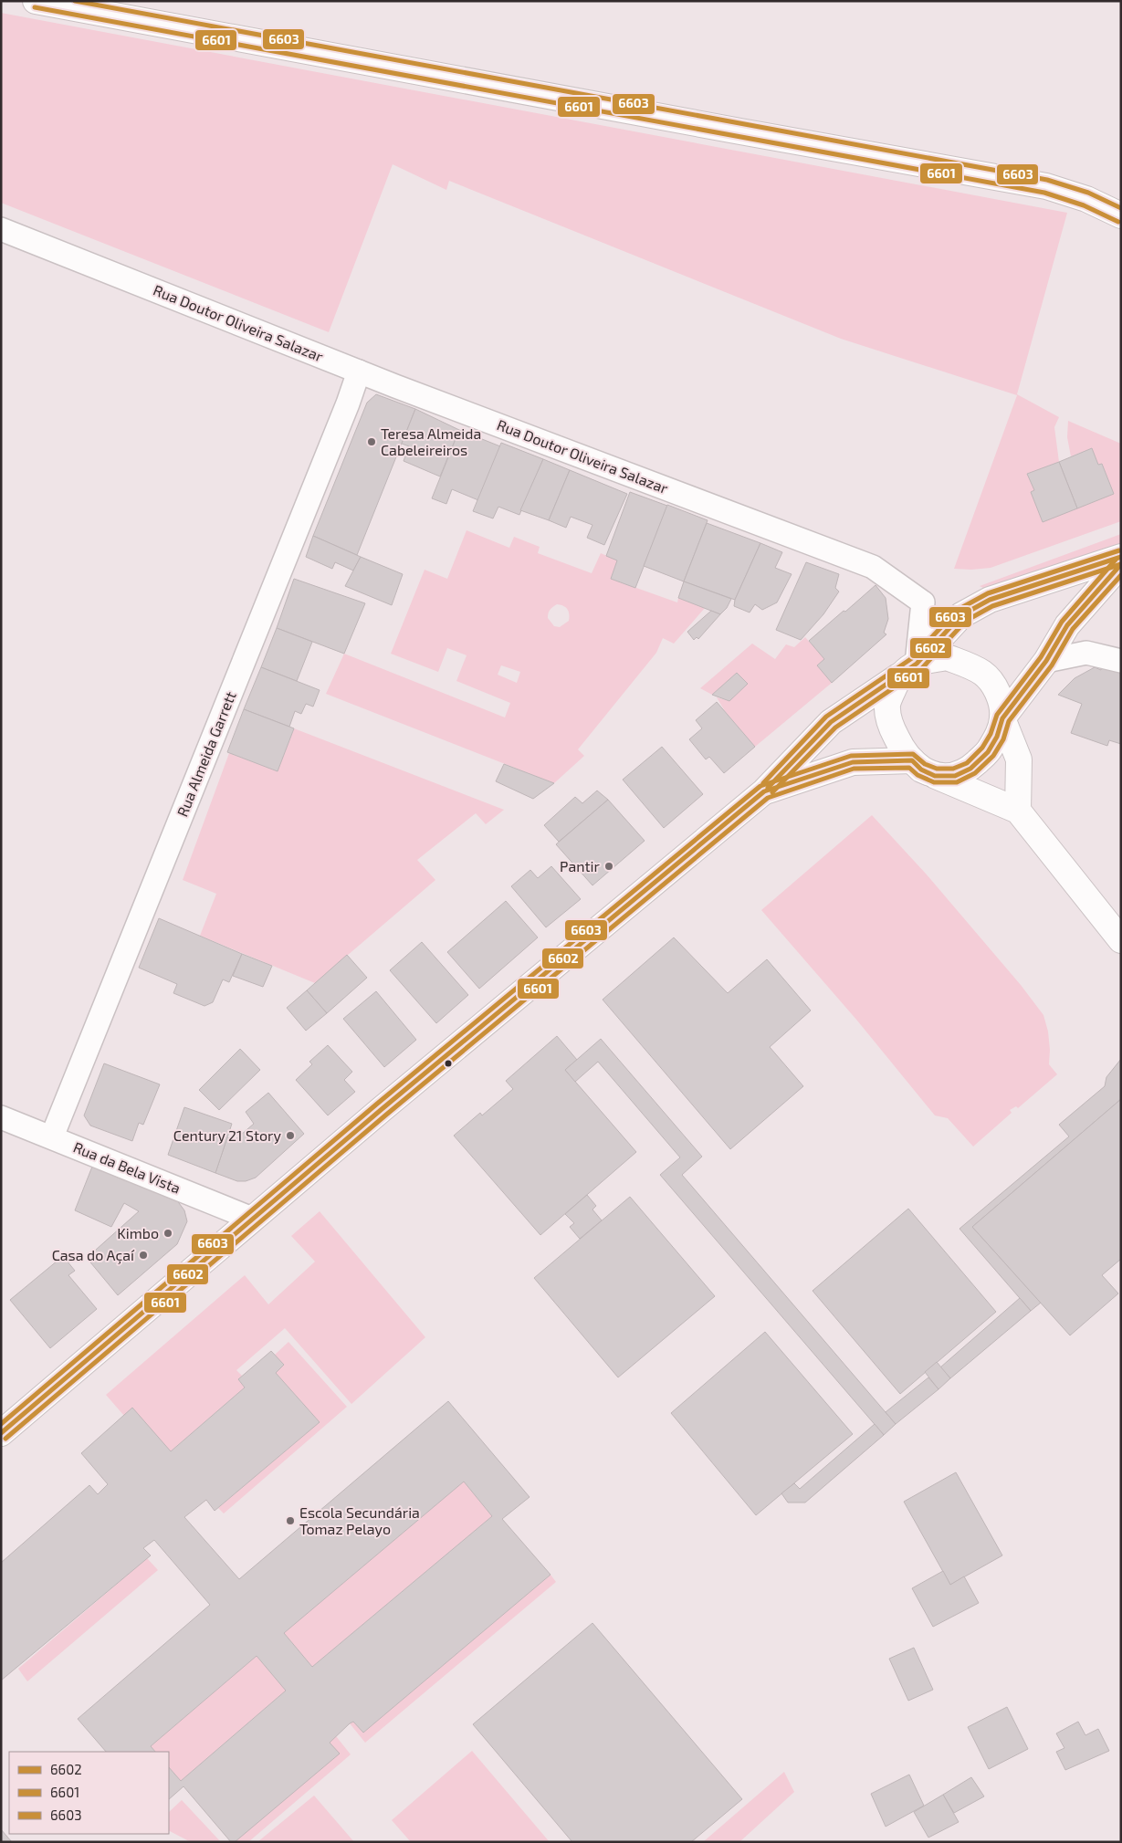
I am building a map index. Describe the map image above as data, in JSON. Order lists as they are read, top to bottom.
{
  "streets": {
    "street": ["Rua Doutor Oliveira Salazar", "Rua Almeida Garrett", "Rua da Bela Vista"]
  },
  "crossings": [
    ["Rua Doutor Oliveira Salazar", "Rua Almeida Garrett"],
    ["Rua Almeida Garrett", "Rua da Bela Vista"]
  ],
  "places": [
    "Teresa Almeida Cabeleireiros",
    "Pantir",
    "Century 21 Story",
    "Kimbo",
    "Casa do Açaí",
    "Escola Secundária Tomaz Pelayo"
  ],
  "lines": ["transit line 6603", "transit line 6601", "transit line 6602"],
  "legend": ["6602", "6601", "6603"]
}
